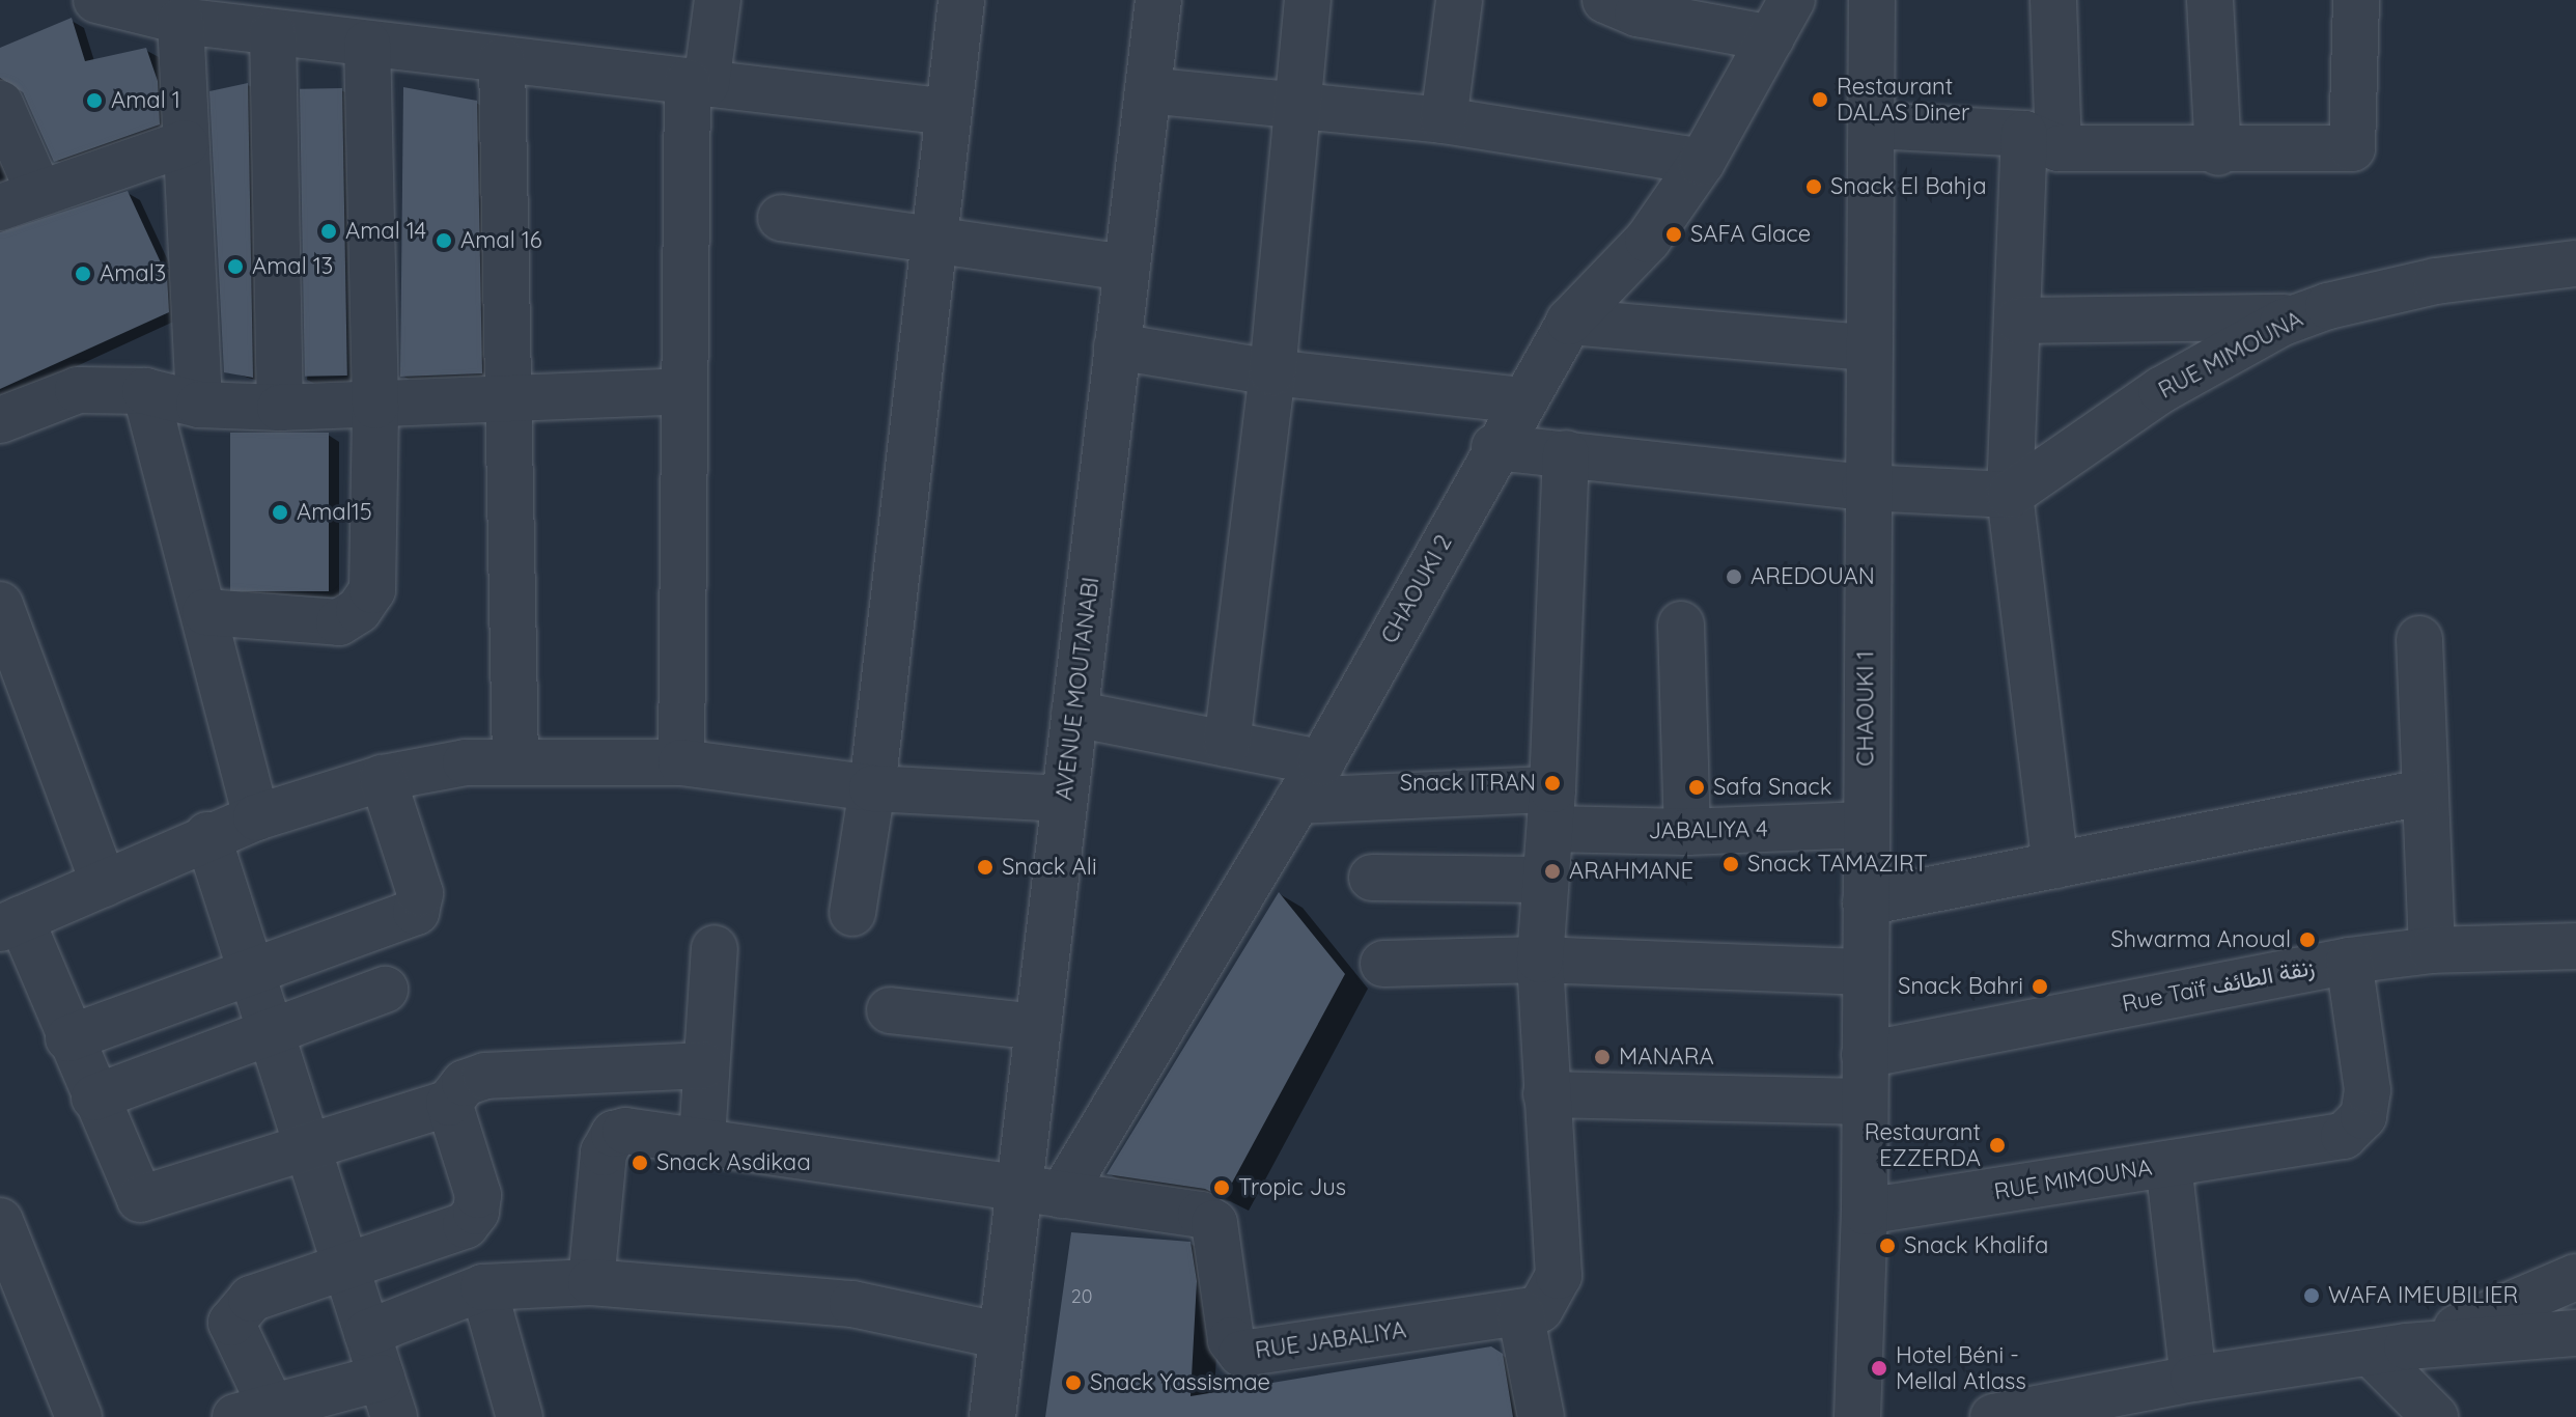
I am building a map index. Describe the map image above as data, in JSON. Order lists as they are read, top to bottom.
{
  "streets": {
    "street": [
      "RUE MIMOUNA",
      "CHAOUKI 2",
      "AVENUE MOUTANABI",
      "CHAOUKI 1",
      "JABALIYA 4",
      "Rue Taïf زنقة الطائف",
      "RUE JABALIYA"
    ]
  },
  "crossings": [
    ["RUE MIMOUNA", "CHAOUKI 1"],
    ["RUE MIMOUNA", "Rue Taïf زنقة الطائف"],
    ["CHAOUKI 2", "AVENUE MOUTANABI"],
    ["CHAOUKI 2", "JABALIYA 4"],
    ["CHAOUKI 2", "RUE JABALIYA"],
    ["AVENUE MOUTANABI", "RUE JABALIYA"],
    ["CHAOUKI 1", "JABALIYA 4"],
    ["CHAOUKI 1", "Rue Taïf زنقة الطائف"],
    ["JABALIYA 4", "RUE JABALIYA"]
  ],
  "places": [
    "Restaurant DALAS Diner",
    "Amal 1",
    "Snack El Bahja",
    "Amal 14",
    "SAFA Glace",
    "Amal 16",
    "Amal 13",
    "Amal3",
    "Amal15",
    "AREDOUAN",
    "Snack ITRAN",
    "Safa Snack",
    "Snack TAMAZIRT",
    "Snack Ali",
    "ARAHMANE",
    "Shwarma Anoual",
    "Snack Bahri",
    "MANARA",
    "Restaurant EZZERDA",
    "Snack Asdikaa",
    "Tropic Jus",
    "Snack Khalifa",
    "WAFA IMEUBILIER",
    "Hotel Béni - Mellal Atlass",
    "Snack Yassismae"
  ],
  "house_numbers": ["20"]
}
